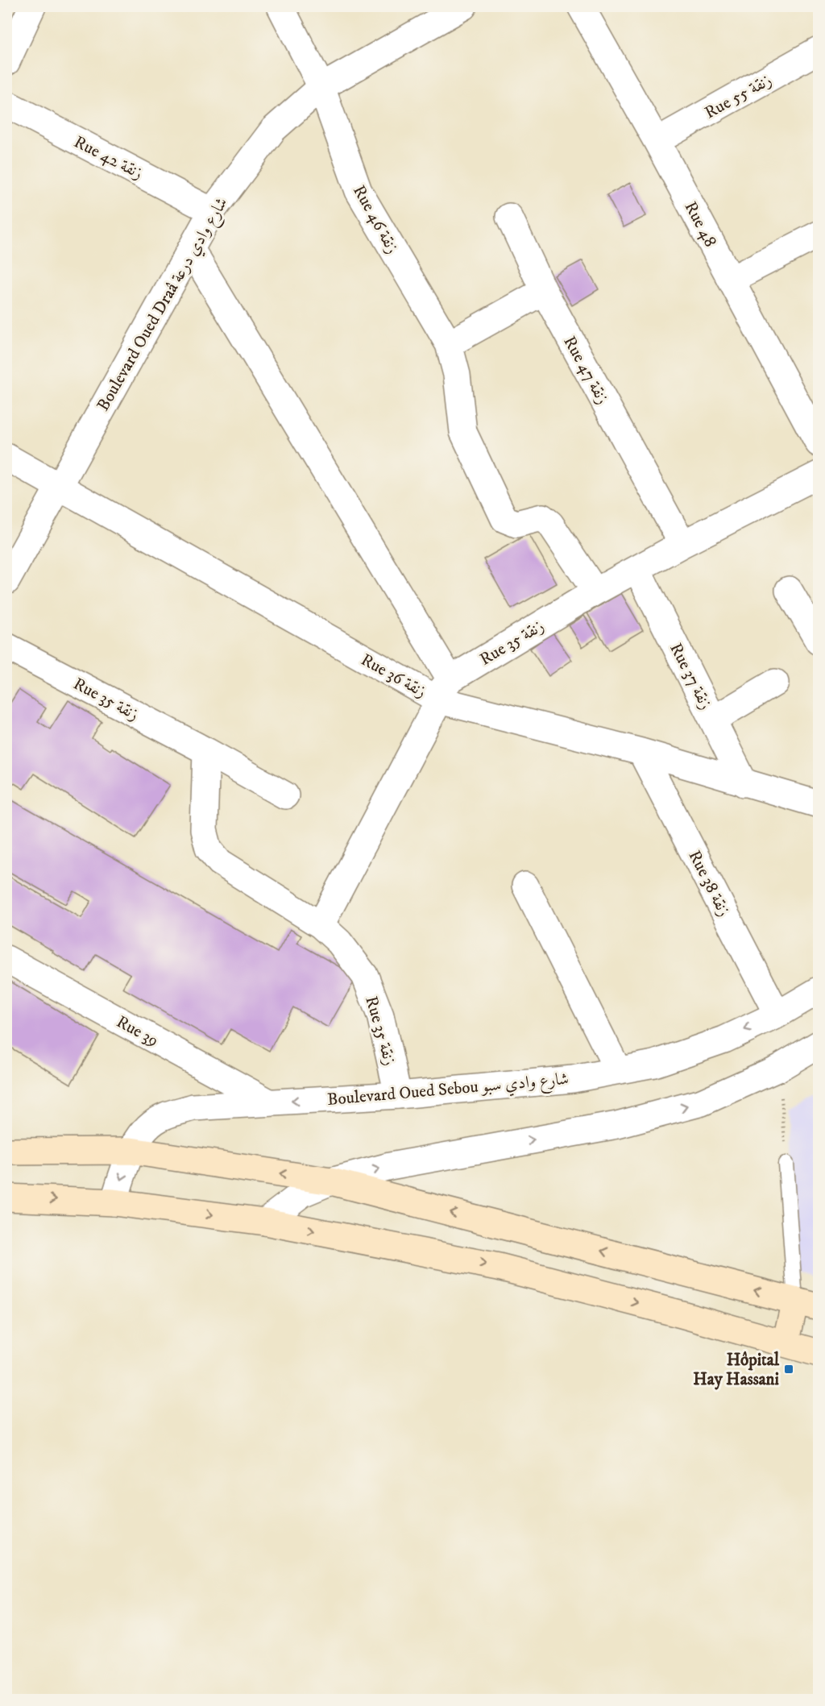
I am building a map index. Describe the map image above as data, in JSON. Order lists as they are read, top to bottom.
{
  "streets": {
    "street": [
      "Rue 55 زنقة",
      "Rue 42 زنقة",
      "Rue 46 زنقة",
      "Rue 48",
      "Boulevard Oued Draâ شارع وادي درعة",
      "Rue 47 زنقة",
      "Rue 35 زنقة",
      "Rue 36 زنقة",
      "Rue 37 زنقة",
      "Rue 38 زنقة",
      "Rue 39",
      "Boulevard Oued Sebou شارع وادي سبو"
    ]
  },
  "crossings": [
    ["Rue 55 زنقة", "Rue 48"],
    ["Rue 42 زنقة", "Boulevard Oued Draâ شارع وادي درعة"],
    ["Rue 46 زنقة", "Boulevard Oued Draâ شارع وادي درعة"],
    ["Rue 46 زنقة", "Rue 35 زنقة"],
    ["Boulevard Oued Draâ شارع وادي درعة", "Rue 36 زنقة"],
    ["Rue 47 زنقة", "Rue 35 زنقة"],
    ["Rue 35 زنقة", "Rue 36 زنقة"],
    ["Rue 35 زنقة", "Rue 37 زنقة"],
    ["Rue 35 زنقة", "Boulevard Oued Sebou شارع وادي سبو"],
    ["Rue 36 زنقة", "Rue 37 زنقة"],
    ["Rue 36 زنقة", "Rue 38 زنقة"],
    ["Rue 38 زنقة", "Boulevard Oued Sebou شارع وادي سبو"],
    ["Rue 39", "Boulevard Oued Sebou شارع وادي سبو"]
  ],
  "places": {
    "transit": ["Hôpital Hay Hassani"]
  }
}
